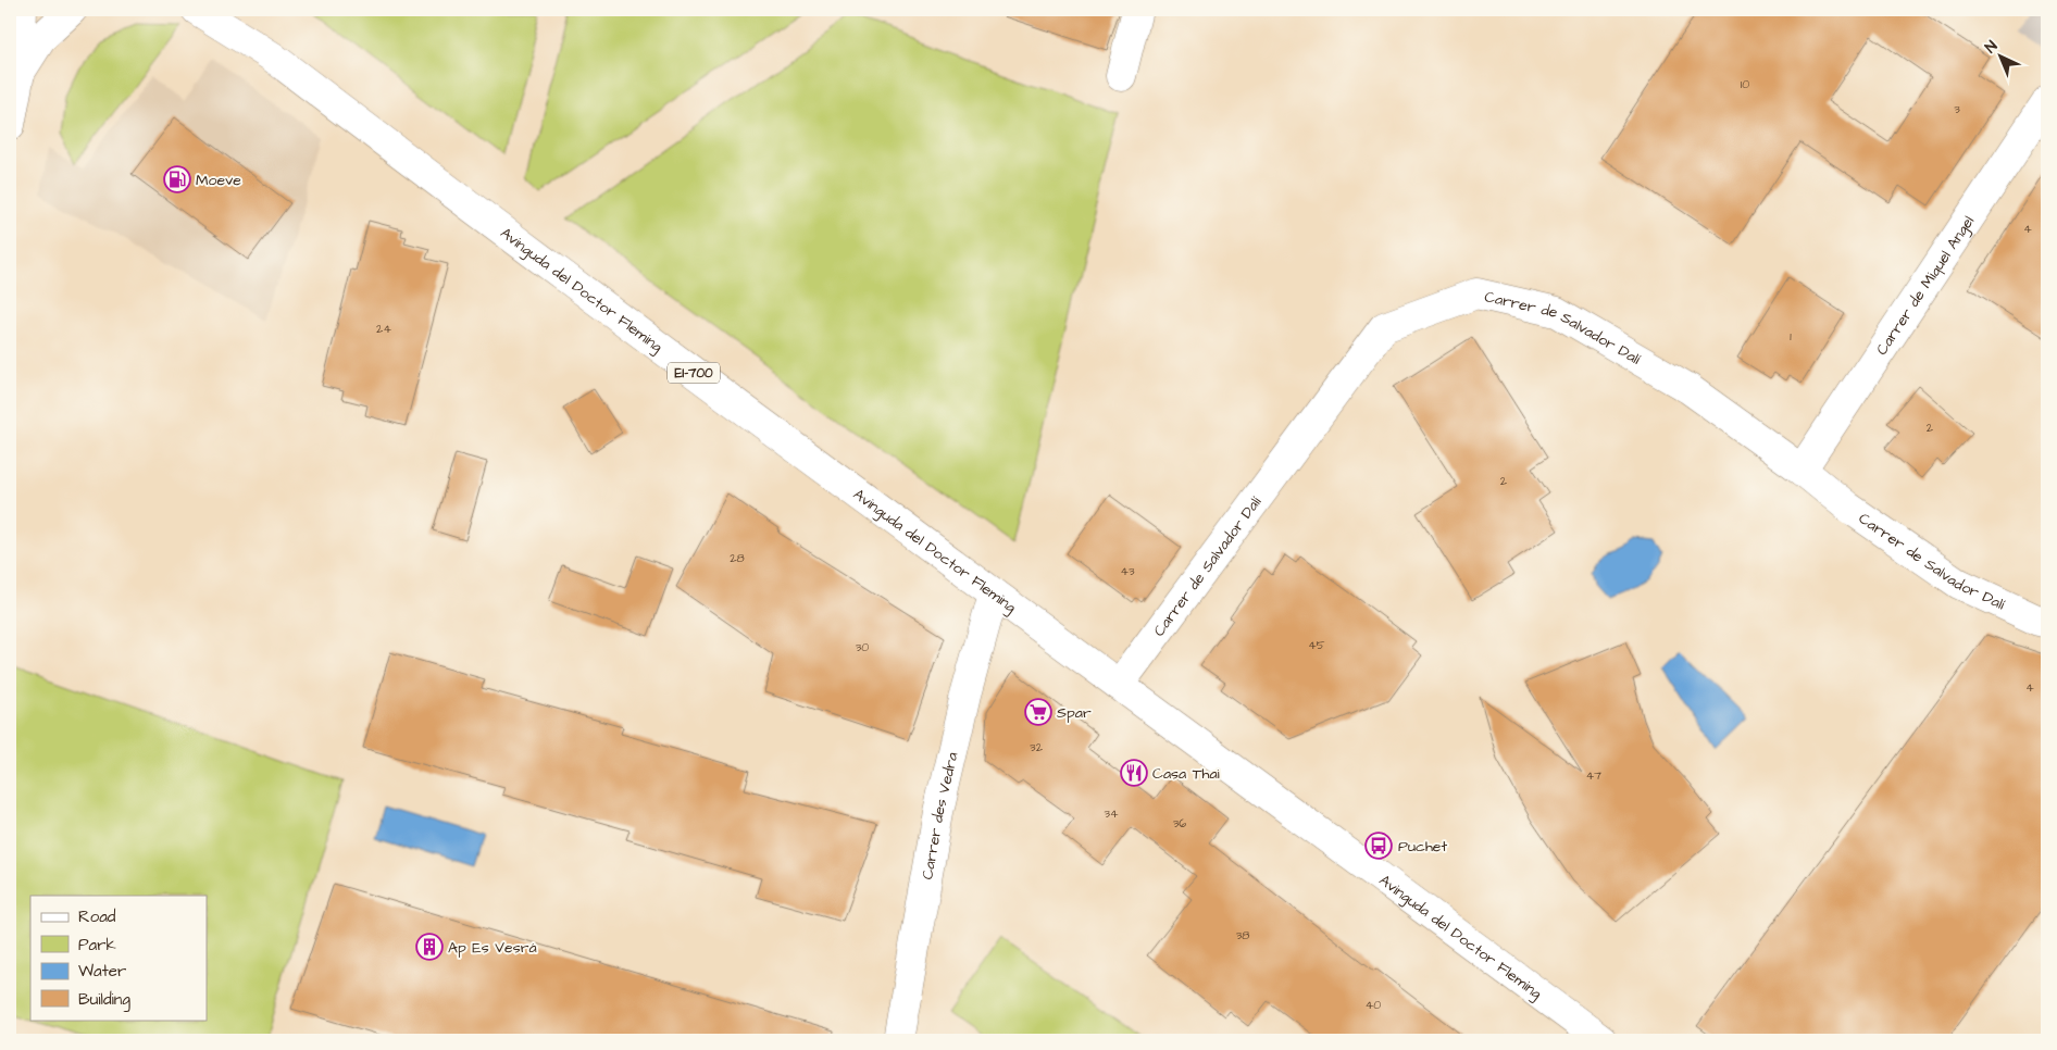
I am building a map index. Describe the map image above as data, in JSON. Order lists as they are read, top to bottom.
{
  "streets": {
    "street": [
      "Carrer de Miquel Angel",
      "Avinguda del Doctor Fleming",
      "Carrer de Salvador Dalí",
      "EI-700",
      "Carrer des Vedra"
    ]
  },
  "crossings": [
    ["Carrer de Miquel Angel", "Carrer de Salvador Dalí"],
    ["Avinguda del Doctor Fleming", "Carrer de Salvador Dalí"],
    ["Avinguda del Doctor Fleming", "Carrer des Vedra"]
  ],
  "places": {
    "fuel station": ["Moeve"],
    "supermarket": ["Spar"],
    "restaurant": ["Casa Thai"],
    "bus stop": ["Puchet"],
    "building": ["Ap Es Vesrá"]
  },
  "house_numbers": [
    "10",
    "3",
    "4",
    "24",
    "1",
    "2",
    "2",
    "28",
    "43",
    "45",
    "30",
    "4",
    "32",
    "47",
    "34",
    "36",
    "38",
    "40"
  ],
  "legend": [
    "Road",
    "Park",
    "Water",
    "Building"
  ],
  "north": "top left"
}
